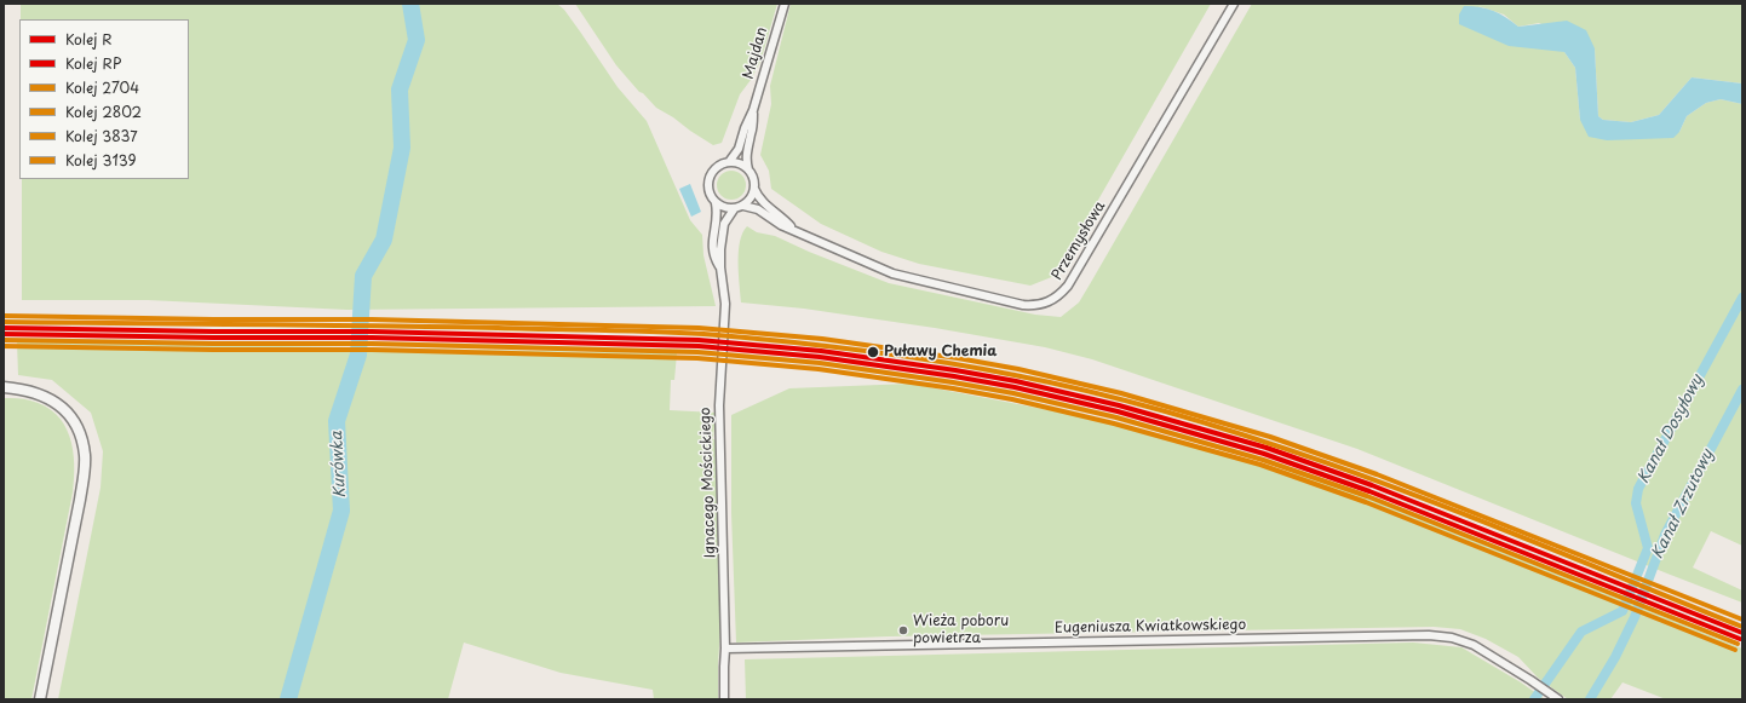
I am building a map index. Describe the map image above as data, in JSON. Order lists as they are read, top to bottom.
{
  "streets": {
    "street": [
      "Majdan",
      "Przemysłowa",
      "Ignacego Mościckiego",
      "Eugeniusza Kwiatkowskiego"
    ]
  },
  "crossings": [
    ["Majdan", "Przemysłowa"],
    ["Majdan", "Ignacego Mościckiego"],
    ["Przemysłowa", "Ignacego Mościckiego"],
    ["Ignacego Mościckiego", "Eugeniusza Kwiatkowskiego"]
  ],
  "water": ["Kanał Dosyłowy", "Kurówka", "Kanał Zrzutowy"],
  "places": ["Puławy Chemia", "Wieża poboru powietrza"],
  "lines": [
    "rail line 3837",
    "rail line 2704",
    "rail line R",
    "rail line RP",
    "rail line 2802",
    "rail line 3139"
  ],
  "legend": [
    "Kolej R",
    "Kolej RP",
    "Kolej 2704",
    "Kolej 2802",
    "Kolej 3837",
    "Kolej 3139"
  ]
}
